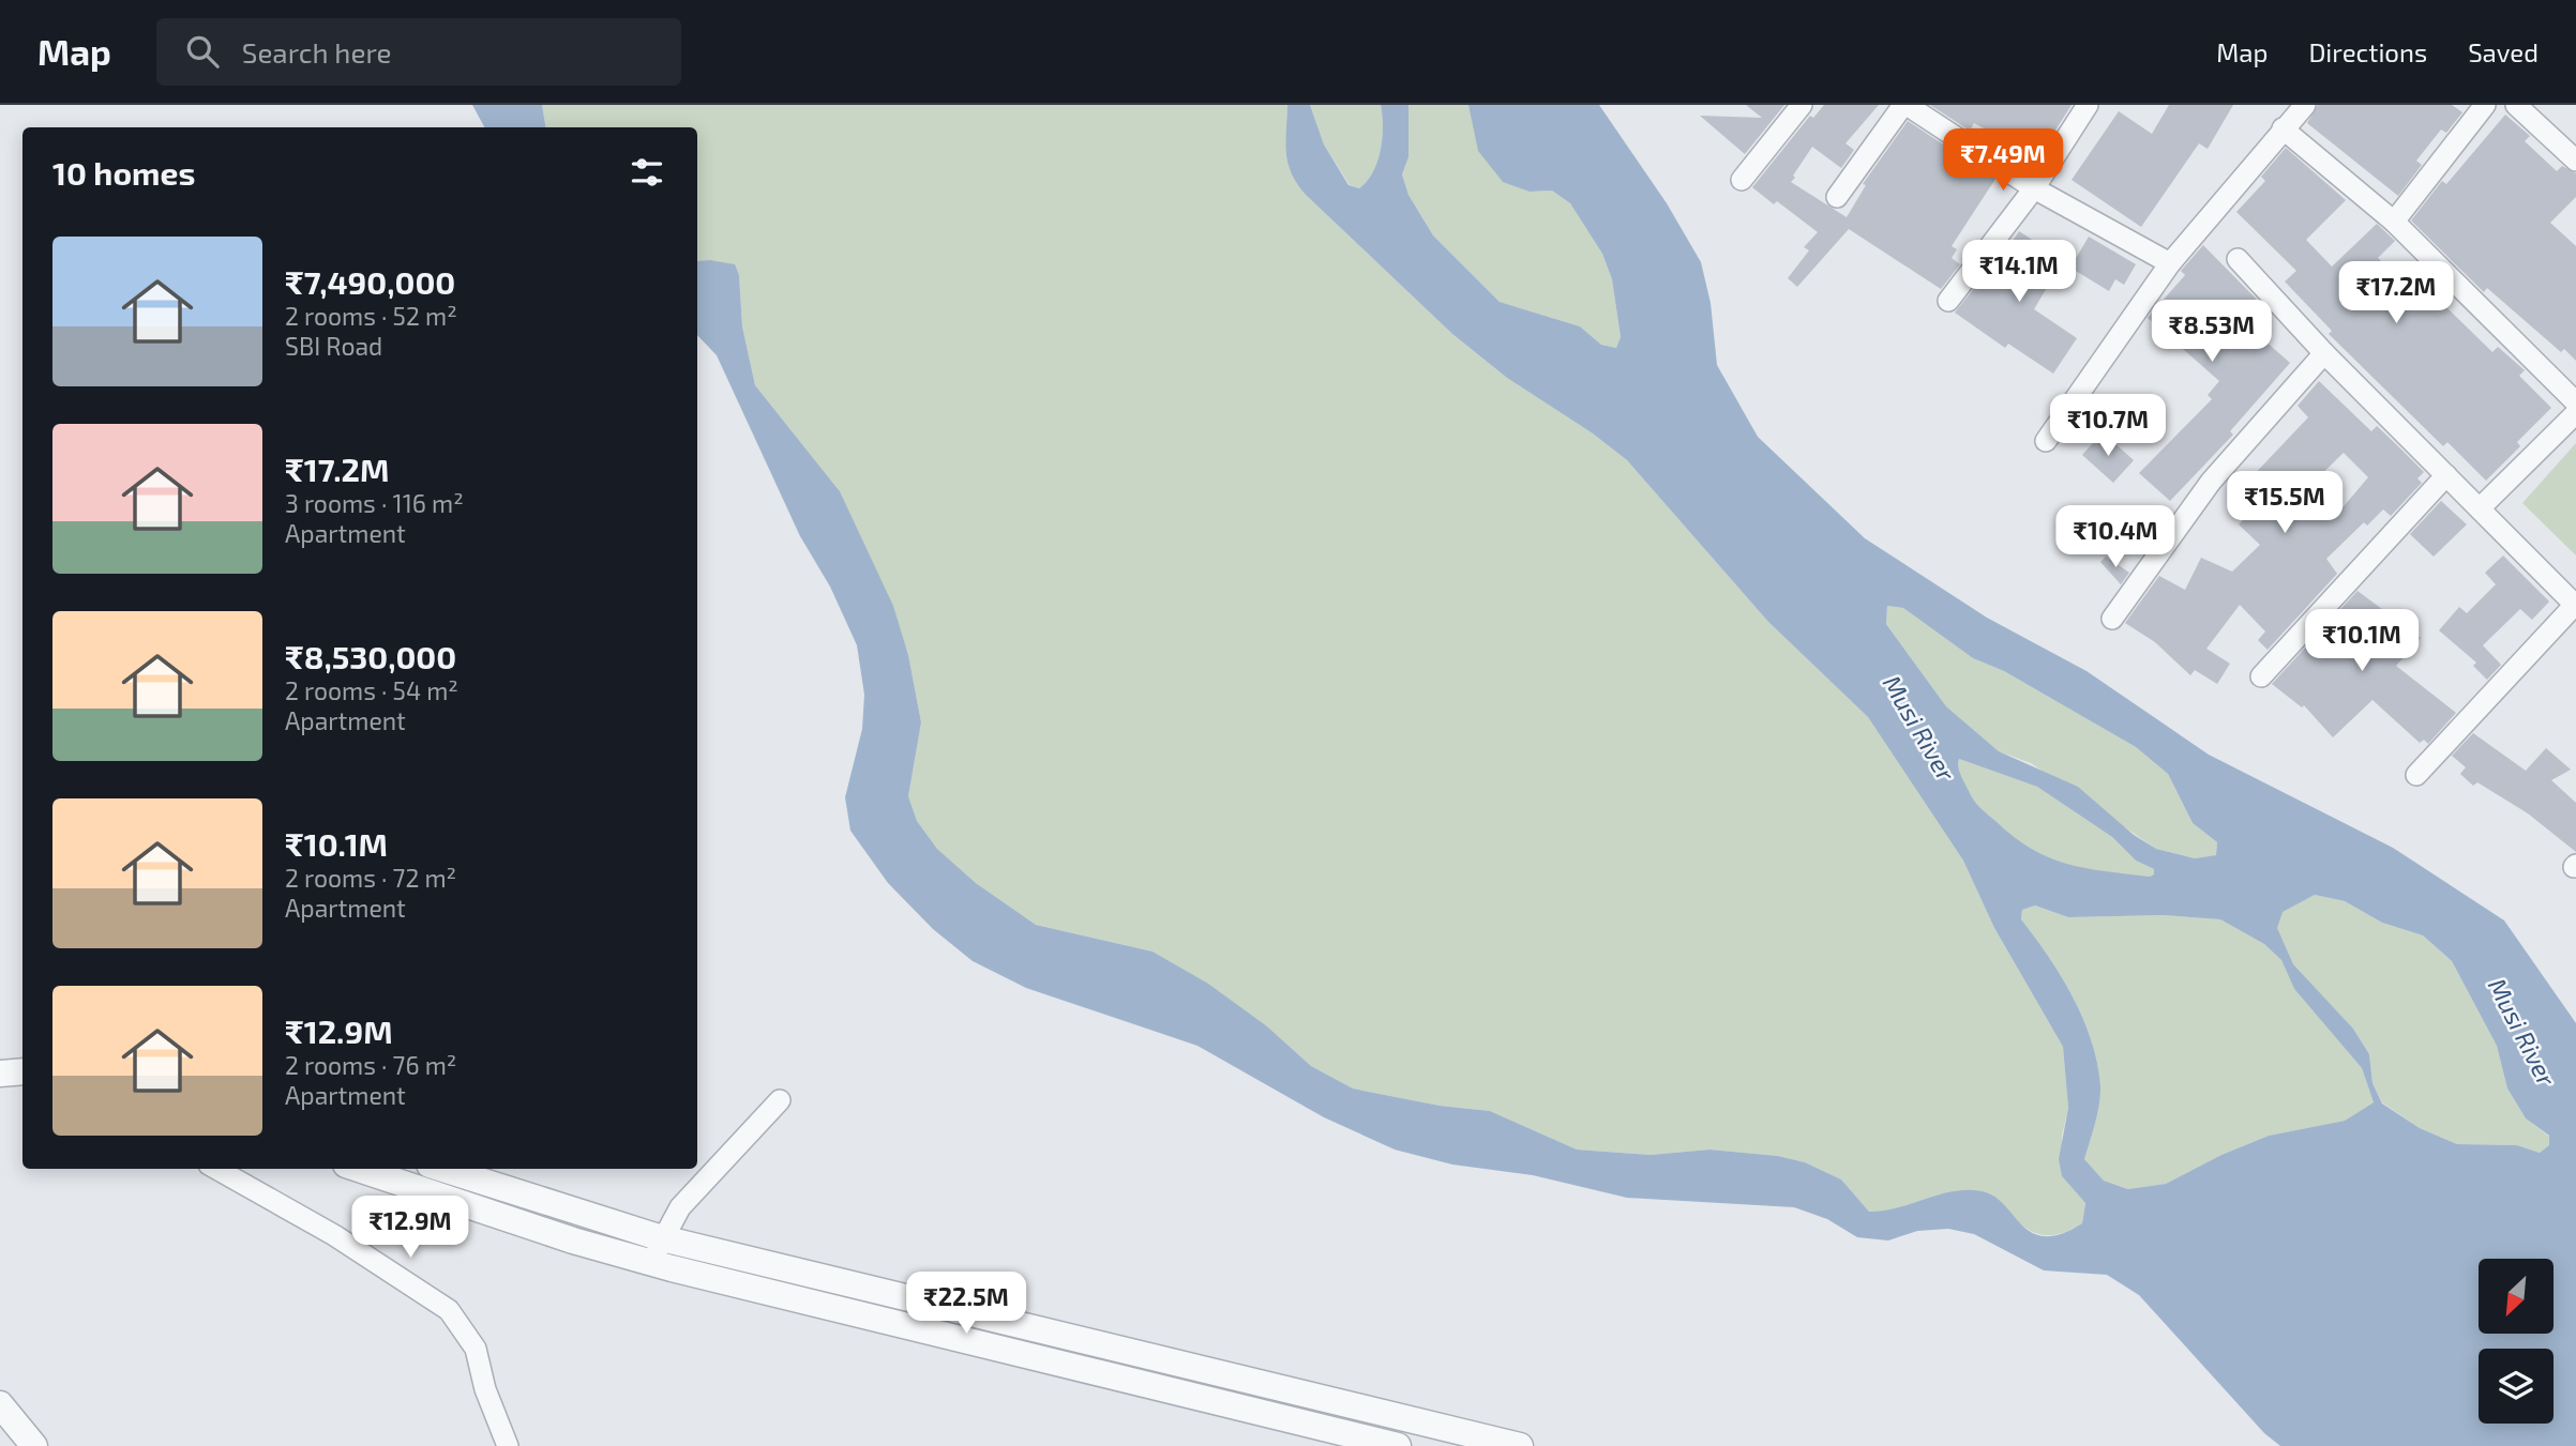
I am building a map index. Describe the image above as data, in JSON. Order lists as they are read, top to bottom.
{
  "water": ["Musi River"],
  "north": "bottom left",
  "page": {
    "header": "Map",
    "search": "Search here",
    "nav": ["Map", "Directions", "Saved"],
    "heading": "10 homes",
    "price": [
      "₹7.49M",
      "₹14.1M",
      "₹17.2M",
      "₹8.53M",
      "₹10.7M",
      "₹15.5M",
      "₹10.4M",
      "₹10.1M",
      "₹12.9M",
      "₹22.5M"
    ],
    "list": [
      {
        "name": "₹7,490,000",
        "note": "2 rooms · 52 m² · SBI Road"
      },
      {
        "name": "₹17.2M",
        "note": "3 rooms · 116 m² · Apartment"
      },
      {
        "name": "₹8,530,000",
        "note": "2 rooms · 54 m² · Apartment"
      },
      {
        "name": "₹10.1M",
        "note": "2 rooms · 72 m² · Apartment"
      },
      {
        "name": "₹12.9M",
        "note": "2 rooms · 76 m² · Apartment"
      }
    ]
  }
}
